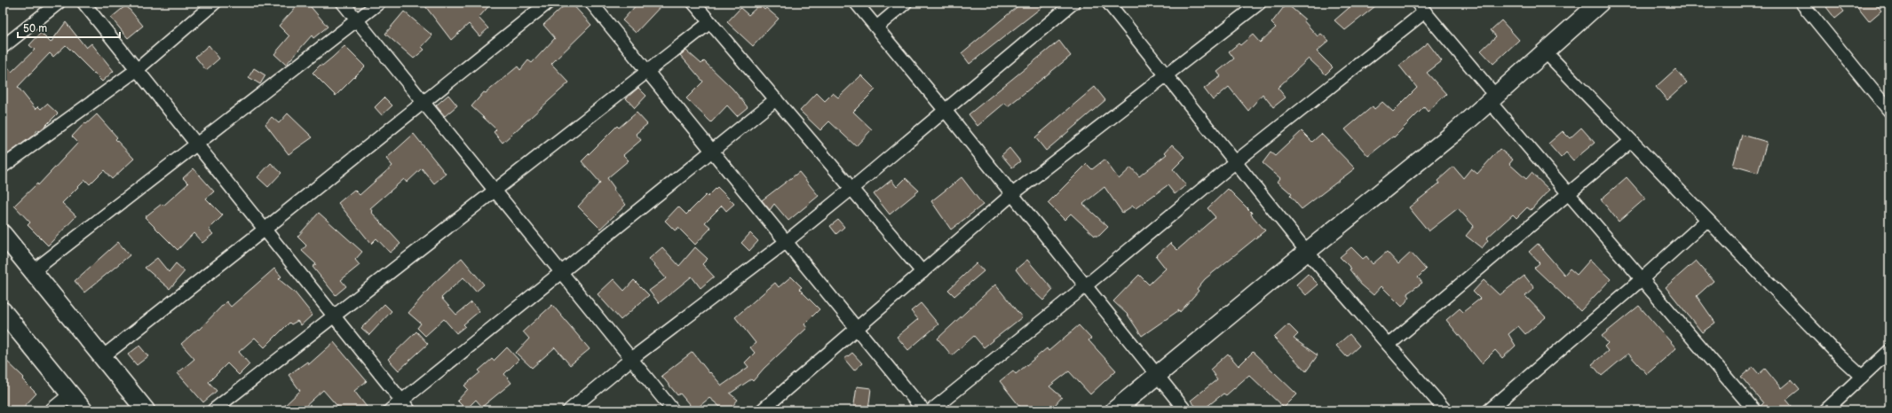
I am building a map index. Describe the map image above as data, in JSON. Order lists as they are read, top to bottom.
{
  "scale_bar": "50 m"
}
